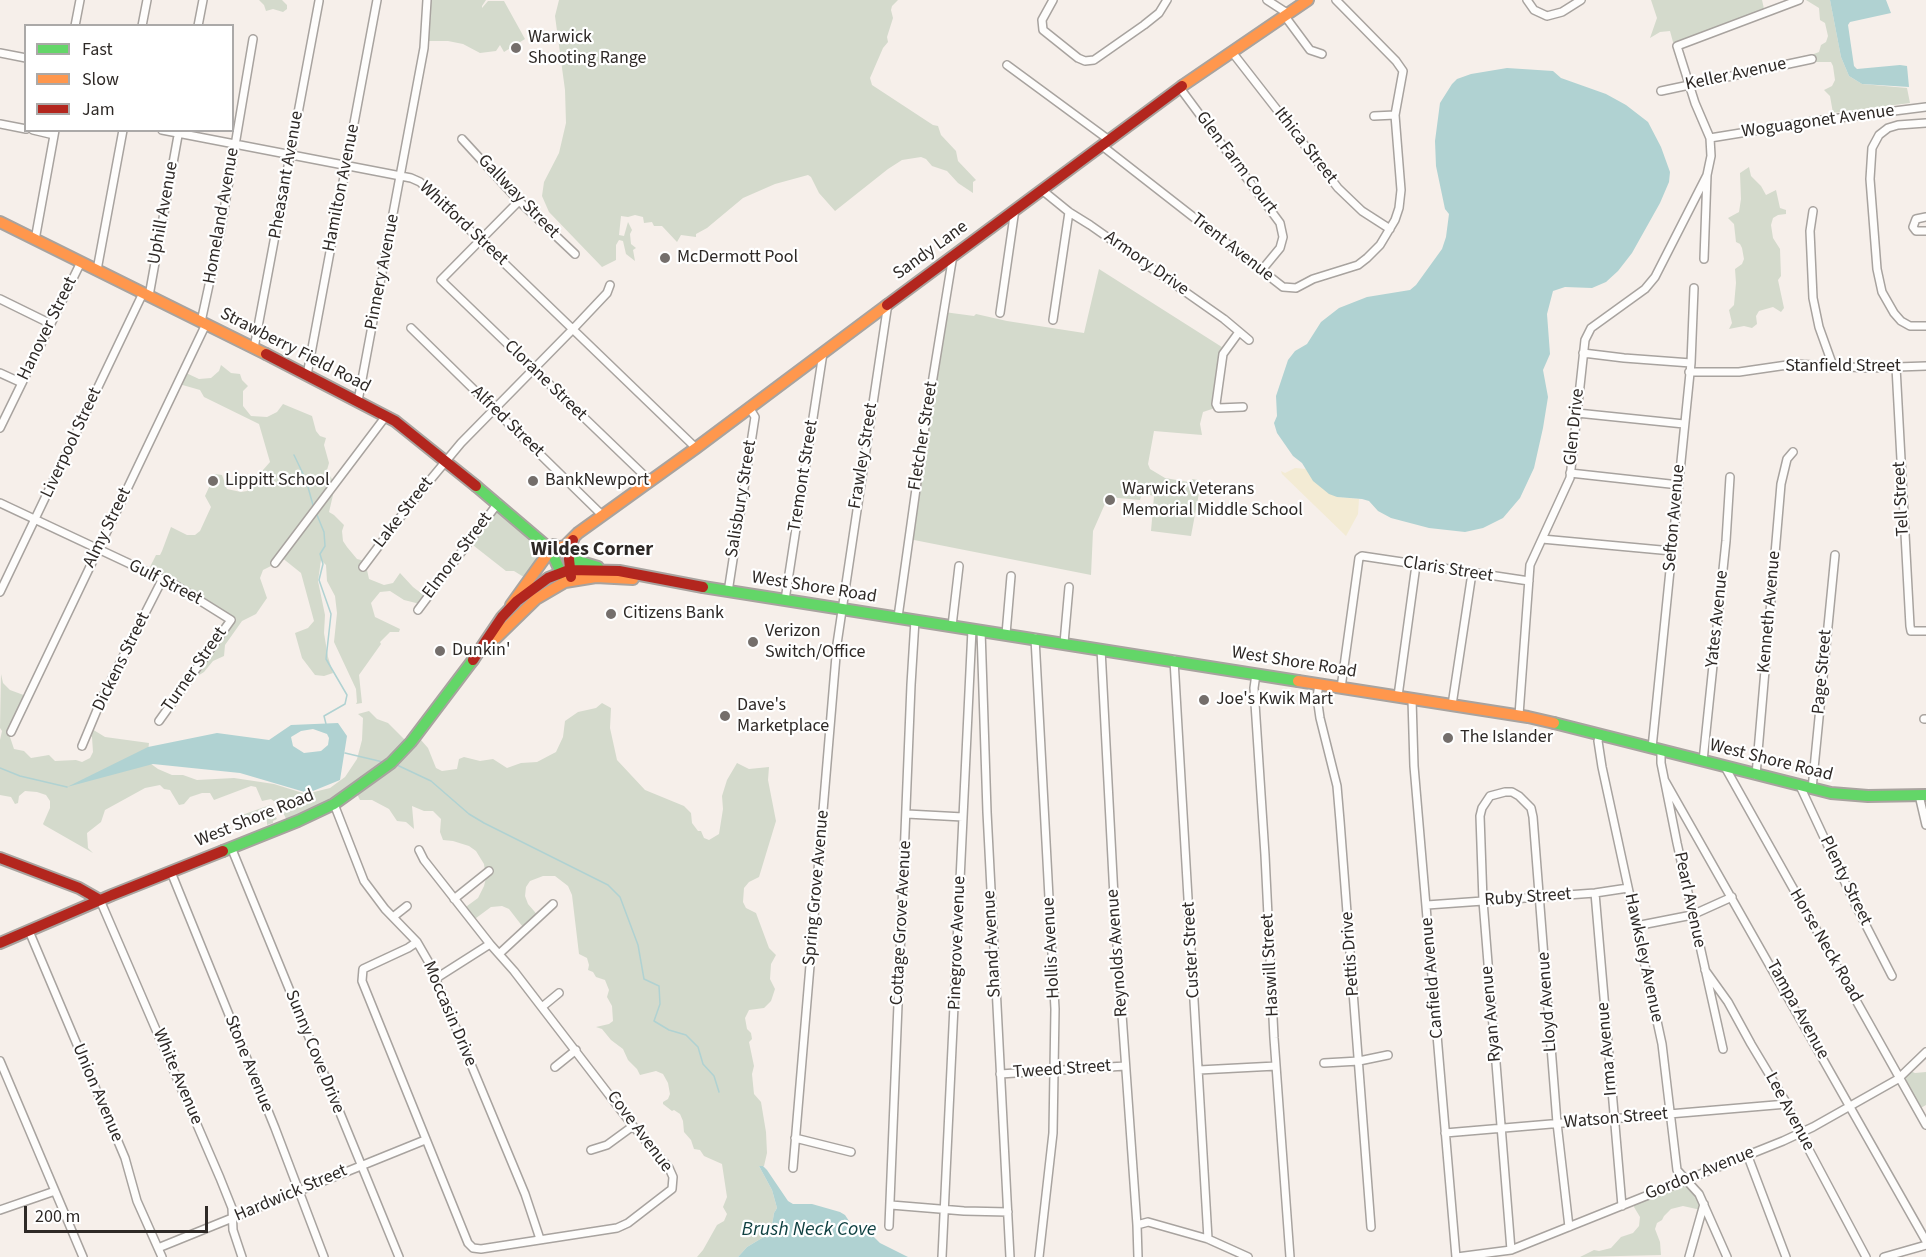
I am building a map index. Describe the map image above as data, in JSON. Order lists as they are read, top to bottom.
{
  "streets": {
    "main road": ["Sandy Lane", "Strawberry Field Road", "West Shore Road"],
    "street": [
      "Keller Avenue",
      "Woguagonet Avenue",
      "Ithica Street",
      "Glen Farm Court",
      "Pheasant Avenue",
      "Hamilton Avenue",
      "Gallway Street",
      "Uphill Avenue",
      "Homeland Avenue",
      "Whitford Street",
      "Trent Avenue",
      "Armory Drive",
      "Pinnery Avenue",
      "Hanover Street",
      "Stanfield Street",
      "Clorane Street",
      "Alfred Street",
      "Glen Drive",
      "Fletcher Street",
      "Liverpool Street",
      "Frawley Street",
      "Tremont Street",
      "Salisbury Street",
      "Tell Street",
      "Lake Street",
      "Sefton Avenue",
      "Almy Street",
      "Elmore Street",
      "Claris Street",
      "Gulf Street",
      "Kenneth Avenue",
      "Yates Avenue",
      "Dickens Street",
      "Turner Street",
      "Page Street",
      "Plenty Street",
      "Spring Grove Avenue",
      "Ruby Street",
      "Pearl Avenue",
      "Cottage Grove Avenue",
      "Pinegrove Avenue",
      "Shand Avenue",
      "Horse Neck Road",
      "Hollis Avenue",
      "Custer Street",
      "Reynolds Avenue",
      "Pettis Drive",
      "Hawksley Avenue",
      "Haswill Street",
      "Canfield Avenue",
      "Lloyd Avenue",
      "Tampa Avenue",
      "Moccasin Drive",
      "Ryan Avenue",
      "Irma Avenue",
      "Sunny Cove Drive",
      "Stone Avenue",
      "Tweed Street",
      "White Avenue",
      "Union Avenue",
      "Lee Avenue",
      "Watson Street",
      "Cove Avenue",
      "Gordon Avenue",
      "Hardwick Street"
    ]
  },
  "crossings": [
    ["Ithica Street", "Trent Avenue"],
    ["Ithica Street", "Sandy Lane"],
    ["Glen Farm Court", "Trent Avenue"],
    ["Glen Farm Court", "Sandy Lane"],
    ["Pheasant Avenue", "Whitford Street"],
    ["Pheasant Avenue", "Strawberry Field Road"],
    ["Hamilton Avenue", "Whitford Street"],
    ["Hamilton Avenue", "Strawberry Field Road"],
    ["Uphill Avenue", "Whitford Street"],
    ["Uphill Avenue", "Strawberry Field Road"],
    ["Uphill Avenue", "Liverpool Street"],
    ["Homeland Avenue", "Whitford Street"],
    ["Homeland Avenue", "Strawberry Field Road"],
    ["Homeland Avenue", "Almy Street"],
    ["Whitford Street", "Sandy Lane"],
    ["Whitford Street", "Pinnery Avenue"],
    ["Whitford Street", "Clorane Street"],
    ["Whitford Street", "Lake Street"],
    ["Trent Avenue", "Sandy Lane"],
    ["Sandy Lane", "Armory Drive"],
    ["Sandy Lane", "Strawberry Field Road"],
    ["Sandy Lane", "Clorane Street"],
    ["Sandy Lane", "Alfred Street"],
    ["Sandy Lane", "Fletcher Street"],
    ["Sandy Lane", "Frawley Street"],
    ["Sandy Lane", "Tremont Street"],
    ["Sandy Lane", "Salisbury Street"],
    ["Sandy Lane", "West Shore Road"],
    ["Pinnery Avenue", "Strawberry Field Road"],
    ["Hanover Street", "Strawberry Field Road"],
    ["Strawberry Field Road", "Liverpool Street"],
    ["Strawberry Field Road", "Lake Street"],
    ["Strawberry Field Road", "Almy Street"],
    ["Strawberry Field Road", "Elmore Street"],
    ["Stanfield Street", "Tell Street"],
    ["Stanfield Street", "Sefton Avenue"],
    ["Clorane Street", "Lake Street"],
    ["Alfred Street", "Lake Street"],
    ["Glen Drive", "Claris Street"],
    ["Glen Drive", "West Shore Road"],
    ["Fletcher Street", "West Shore Road"],
    ["Liverpool Street", "Gulf Street"],
    ["Frawley Street", "West Shore Road"],
    ["Frawley Street", "Spring Grove Avenue"],
    ["Tremont Street", "West Shore Road"],
    ["Salisbury Street", "West Shore Road"],
    ["Sefton Avenue", "West Shore Road"],
    ["Sefton Avenue", "Pearl Avenue"],
    ["Almy Street", "Gulf Street"],
    ["Claris Street", "West Shore Road"],
    ["Gulf Street", "Dickens Street"],
    ["Gulf Street", "Turner Street"],
    ["West Shore Road", "Kenneth Avenue"],
    ["West Shore Road", "Yates Avenue"],
    ["West Shore Road", "Page Street"],
    ["West Shore Road", "Plenty Street"],
    ["West Shore Road", "Spring Grove Avenue"],
    ["West Shore Road", "Pearl Avenue"],
    ["West Shore Road", "Cottage Grove Avenue"],
    ["West Shore Road", "Pinegrove Avenue"],
    ["West Shore Road", "Shand Avenue"],
    ["West Shore Road", "Horse Neck Road"],
    ["West Shore Road", "Hollis Avenue"],
    ["West Shore Road", "Custer Street"],
    ["West Shore Road", "Reynolds Avenue"],
    ["West Shore Road", "Pettis Drive"],
    ["West Shore Road", "Hawksley Avenue"],
    ["West Shore Road", "Haswill Street"],
    ["West Shore Road", "Canfield Avenue"],
    ["West Shore Road", "Moccasin Drive"],
    ["West Shore Road", "Sunny Cove Drive"],
    ["West Shore Road", "Stone Avenue"],
    ["West Shore Road", "White Avenue"],
    ["West Shore Road", "Union Avenue"],
    ["Ruby Street", "Hawksley Avenue"],
    ["Ruby Street", "Canfield Avenue"],
    ["Ruby Street", "Lloyd Avenue"],
    ["Ruby Street", "Ryan Avenue"],
    ["Ruby Street", "Irma Avenue"],
    ["Pearl Avenue", "Tampa Avenue"],
    ["Pearl Avenue", "Lee Avenue"],
    ["Pinegrove Avenue", "Shand Avenue"],
    ["Shand Avenue", "Tweed Street"],
    ["Horse Neck Road", "Gordon Avenue"],
    ["Hollis Avenue", "Tweed Street"],
    ["Reynolds Avenue", "Tweed Street"],
    ["Hawksley Avenue", "Watson Street"],
    ["Hawksley Avenue", "Gordon Avenue"],
    ["Canfield Avenue", "Watson Street"],
    ["Canfield Avenue", "Gordon Avenue"],
    ["Lloyd Avenue", "Ryan Avenue"],
    ["Lloyd Avenue", "Watson Street"],
    ["Lloyd Avenue", "Gordon Avenue"],
    ["Tampa Avenue", "Gordon Avenue"],
    ["Moccasin Drive", "Cove Avenue"],
    ["Ryan Avenue", "Watson Street"],
    ["Ryan Avenue", "Gordon Avenue"],
    ["Irma Avenue", "Watson Street"],
    ["Irma Avenue", "Gordon Avenue"],
    ["Sunny Cove Drive", "Hardwick Street"],
    ["Stone Avenue", "Hardwick Street"],
    ["White Avenue", "Hardwick Street"],
    ["Union Avenue", "Hardwick Street"],
    ["Lee Avenue", "Watson Street"],
    ["Lee Avenue", "Gordon Avenue"],
    ["Cove Avenue", "Hardwick Street"]
  ],
  "districts": ["Wildes Corner"],
  "water": ["Brush Neck Cove"],
  "places": [
    "Warwick Shooting Range",
    "McDermott Pool",
    "Lippitt School",
    "BankNewport",
    "Warwick Veterans Memorial Middle School",
    "Citizens Bank",
    "Verizon Switch/Office",
    "Dunkin'",
    "Joe's Kwik Mart",
    "Dave's Marketplace",
    "The Islander"
  ],
  "legend": ["Fast", "Slow", "Jam"],
  "scale_bar": "200 m"
}
